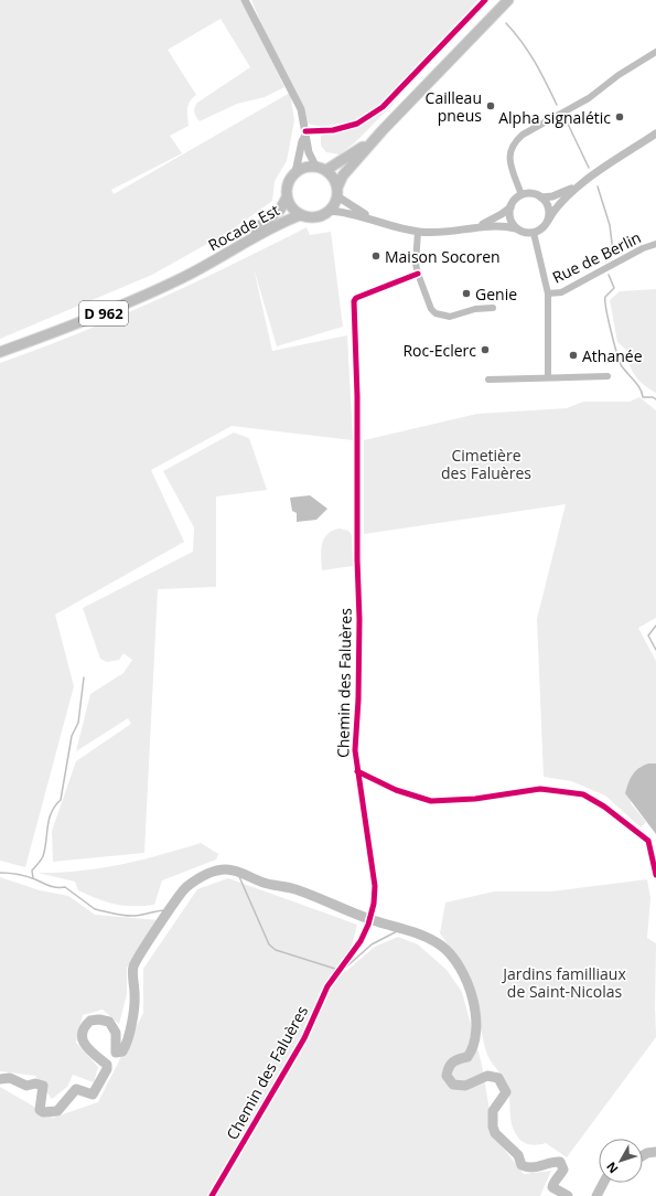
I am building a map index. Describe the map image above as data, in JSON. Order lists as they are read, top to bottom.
{
  "streets": {
    "main road": ["Rocade Est", "D 962"],
    "street": ["Rue de Berlin", "Chemin des Faluères"]
  },
  "parks": ["Cimetière des Faluères", "Jardins familliaux de Saint-Nicolas"],
  "places": [
    "Cailleau pneus",
    "Alpha signalétic",
    "Maison Socoren",
    "Genie",
    "Roc-Eclerc",
    "Athanée"
  ],
  "north": "bottom left"
}
